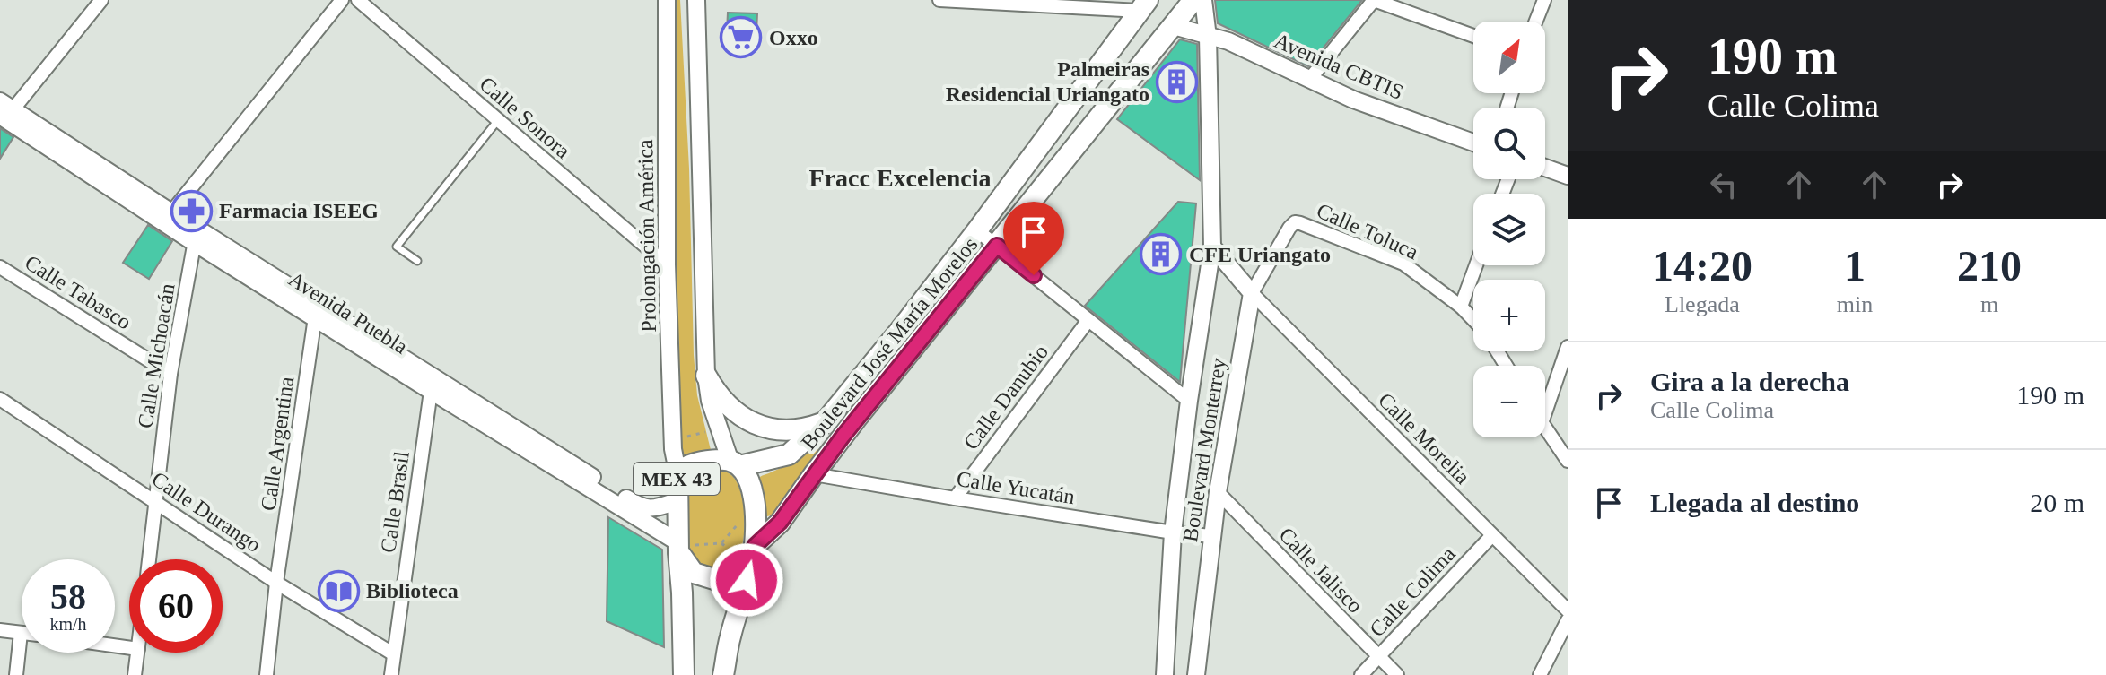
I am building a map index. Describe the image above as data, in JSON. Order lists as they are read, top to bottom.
{
  "streets": {
    "main road": ["Boulevard José María Morelos", "MEX 43"],
    "street": [
      "Avenida CBTIS",
      "Calle Sonora",
      "Calle Toluca",
      "Prolongación América",
      "Calle Tabasco",
      "Avenida Puebla",
      "Calle Michoacán",
      "Calle Danubio",
      "Calle Morelia",
      "Calle Argentina",
      "Boulevard Monterrey",
      "Calle Yucatán",
      "Calle Brasil",
      "Calle Durango",
      "Calle Jalisco",
      "Calle Colima"
    ]
  },
  "crossings": [
    ["Avenida CBTIS", "Boulevard José María Morelos"],
    ["Avenida CBTIS", "Boulevard Monterrey"],
    ["Calle Sonora", "Prolongación América"],
    ["Calle Toluca", "Calle Morelia"],
    ["Calle Toluca", "Boulevard Monterrey"],
    ["Prolongación América", "Avenida Puebla"],
    ["Prolongación América", "Boulevard José María Morelos"],
    ["Prolongación América", "MEX 43"],
    ["Calle Tabasco", "Calle Michoacán"],
    ["Avenida Puebla", "Boulevard José María Morelos"],
    ["Avenida Puebla", "Calle Michoacán"],
    ["Avenida Puebla", "Calle Argentina"],
    ["Avenida Puebla", "MEX 43"],
    ["Avenida Puebla", "Calle Brasil"],
    ["Boulevard José María Morelos", "MEX 43"],
    ["Boulevard José María Morelos", "Calle Yucatán"],
    ["Calle Michoacán", "Calle Durango"],
    ["Calle Danubio", "Calle Yucatán"],
    ["Calle Morelia", "Boulevard Monterrey"],
    ["Calle Morelia", "Calle Colima"],
    ["Calle Argentina", "Calle Durango"],
    ["Boulevard Monterrey", "Calle Yucatán"],
    ["Boulevard Monterrey", "Calle Jalisco"],
    ["Calle Brasil", "Calle Durango"],
    ["Calle Jalisco", "Calle Colima"]
  ],
  "districts": ["Fracc Excelencia"],
  "places": {
    "supermarket": ["Oxxo"],
    "building": ["Palmeiras Residencial Uriangato", "CFE Uriangato"],
    "pharmacy": ["Farmacia ISEEG"],
    "library": ["Biblioteca"]
  },
  "north": "top right",
  "page": {
    "turn": ["190 m", "Calle Colima"],
    "map_buttons": ["+", "−"],
    "eta": [
      "14:20",
      "Llegada",
      "1",
      "min",
      "210",
      "m"
    ],
    "list": [
      {
        "name": "Gira a la derecha",
        "note": "Calle Colima",
        "value": "190 m"
      },
      {
        "name": "Llegada al destino",
        "value": "20 m"
      }
    ],
    "speed": "58 km/h",
    "limit": "60"
  }
}
